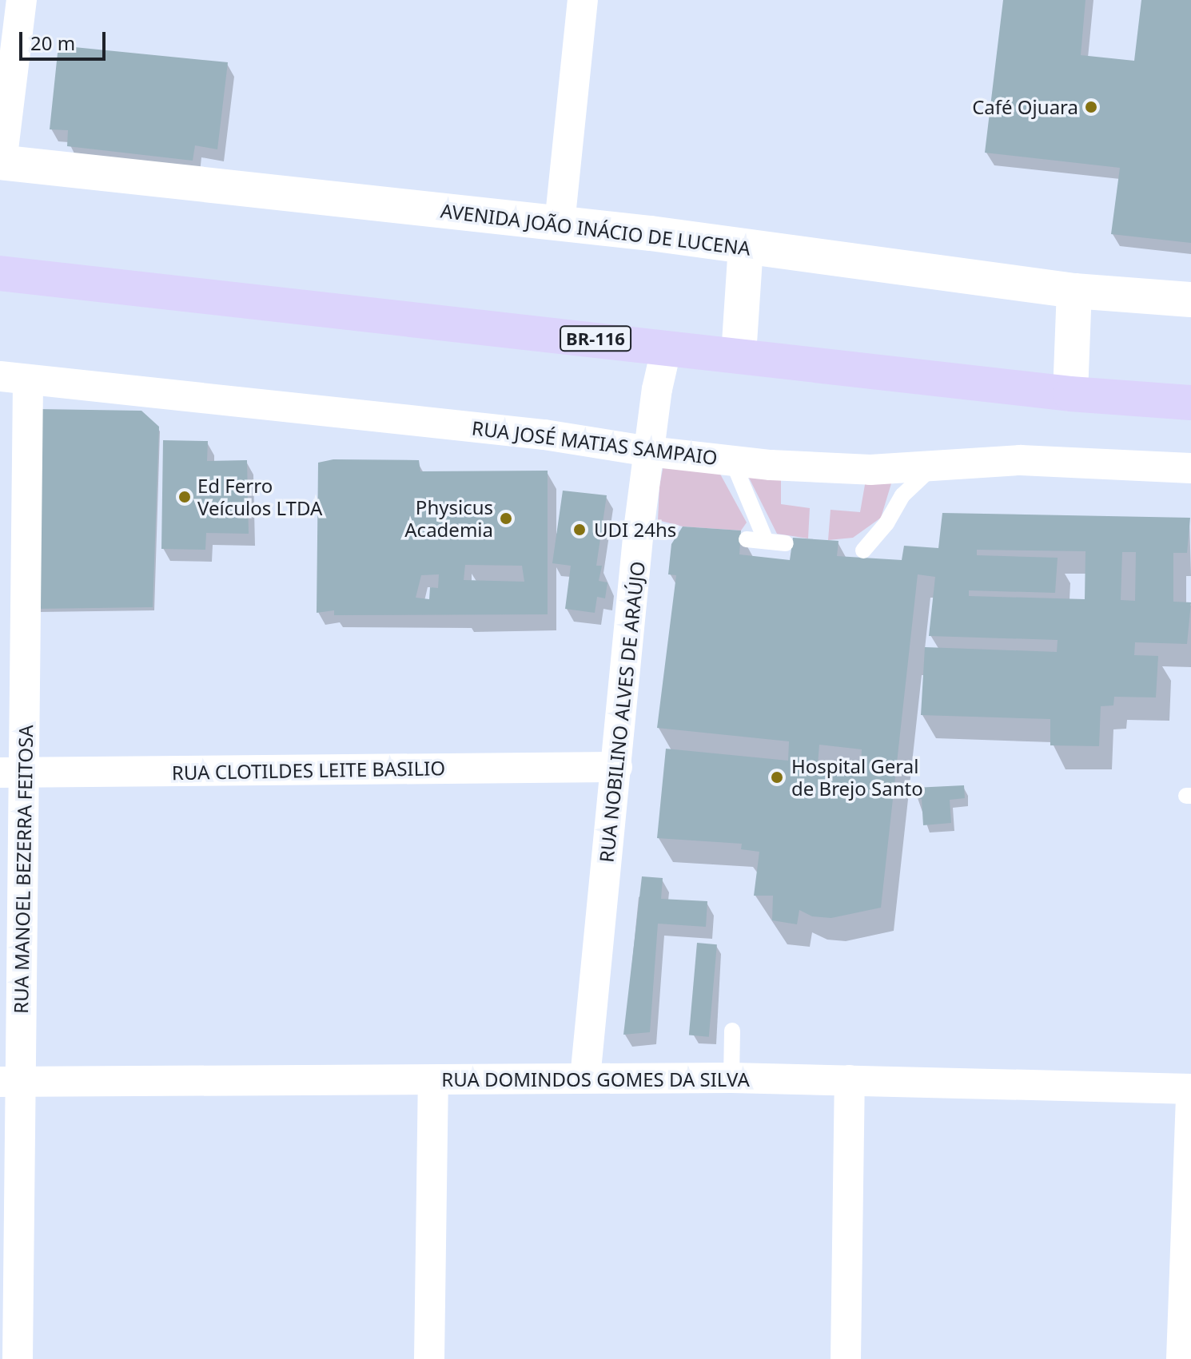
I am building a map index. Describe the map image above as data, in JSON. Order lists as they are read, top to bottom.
{
  "streets": {
    "highway": ["BR-116"],
    "street": [
      "AVENIDA JOÃO INÁCIO DE LUCENA",
      "RUA JOSÉ MATIAS SAMPAIO",
      "RUA NOBILINO ALVES DE ARAÚJO",
      "RUA CLOTILDES LEITE BASILIO",
      "RUA MANOEL BEZERRA FEITOSA",
      "RUA DOMINDOS GOMES DA SILVA"
    ]
  },
  "crossings": [
    ["BR-116", "RUA NOBILINO ALVES DE ARAÚJO"],
    ["RUA JOSÉ MATIAS SAMPAIO", "RUA NOBILINO ALVES DE ARAÚJO"],
    ["RUA JOSÉ MATIAS SAMPAIO", "RUA MANOEL BEZERRA FEITOSA"],
    ["RUA NOBILINO ALVES DE ARAÚJO", "RUA CLOTILDES LEITE BASILIO"],
    ["RUA NOBILINO ALVES DE ARAÚJO", "RUA DOMINDOS GOMES DA SILVA"],
    ["RUA CLOTILDES LEITE BASILIO", "RUA MANOEL BEZERRA FEITOSA"],
    ["RUA MANOEL BEZERRA FEITOSA", "RUA DOMINDOS GOMES DA SILVA"]
  ],
  "places": [
    "Café Ojuara",
    "Ed Ferro Veículos LTDA",
    "Physicus Academia",
    "UDI 24hs",
    "Hospital Geral de Brejo Santo"
  ],
  "scale_bar": "20 m"
}
